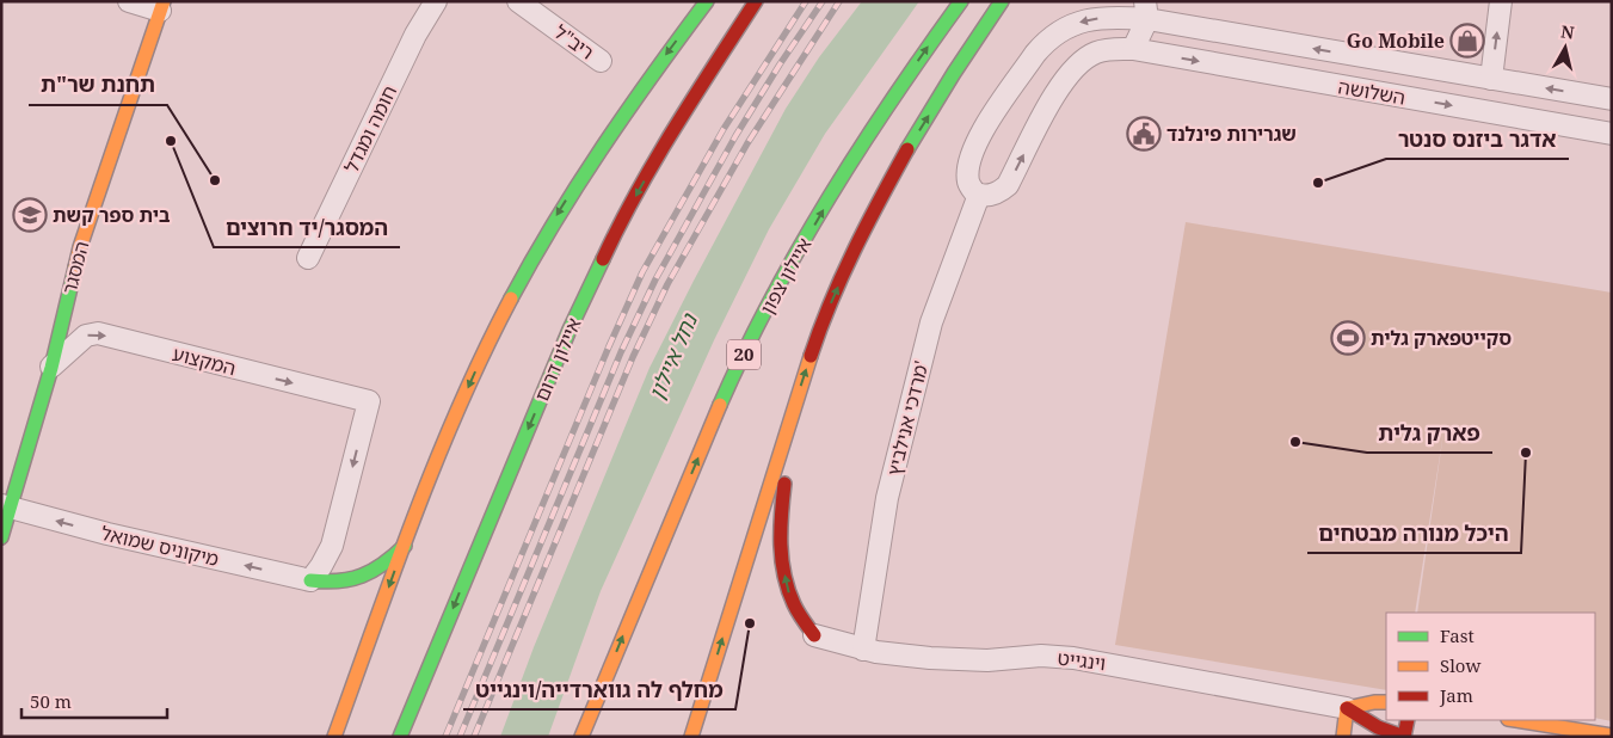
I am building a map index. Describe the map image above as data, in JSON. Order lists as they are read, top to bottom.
{
  "streets": {
    "main road": [
      "המסגר",
      "איילון צפון",
      "20",
      "איילון דרום",
      "וינגייט"
    ],
    "street": [
      "ריב\"ל",
      "השלושה",
      "חומה ומגדל",
      "המקצוע",
      "מרדכי אנילביץ'",
      "מיקוניס שמואל"
    ]
  },
  "crossings": [
    ["המסגר", "המקצוע"],
    ["המסגר", "מיקוניס שמואל"],
    ["המקצוע", "מיקוניס שמואל"],
    ["מרדכי אנילביץ'", "וינגייט"]
  ],
  "one_way": ["מיקוניס שמואל"],
  "water": ["נחל איילון"],
  "places": {
    "shop": ["Go Mobile"],
    "public building": ["שגרירות פינלנד"],
    "other": [
      "המסגר/יד חרוצים",
      "תחנת שר\"ת",
      "אדגר ביזנס סנטר",
      "פארק גלית",
      "היכל מנורה מבטחים",
      "מחלף לה גווארדייה/וינגייט"
    ],
    "school or university": ["בית ספר קשת"],
    "sports": ["סקייטפארק גלית"]
  },
  "legend": ["Fast", "Slow", "Jam"],
  "scale_bar": "50 m",
  "north": "top"
}
